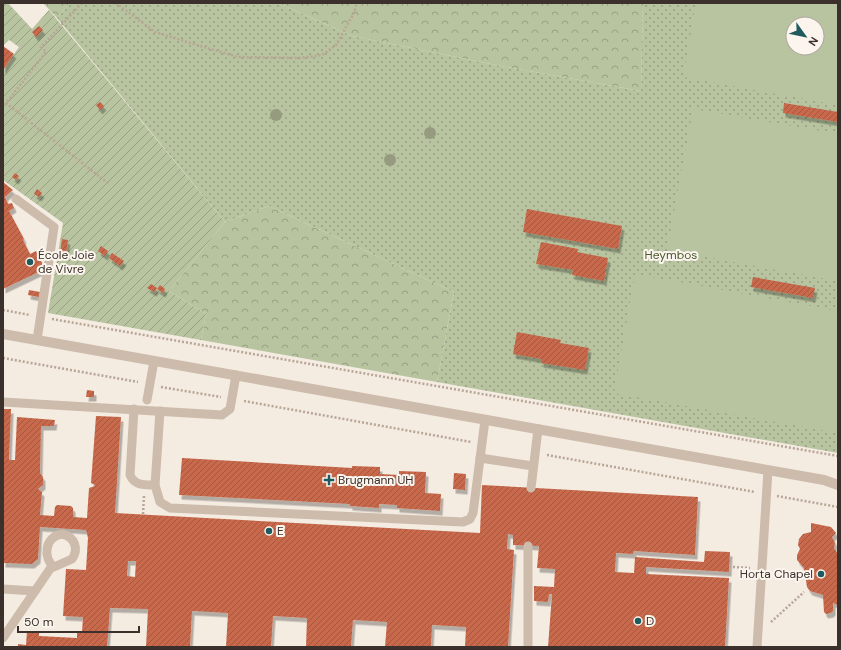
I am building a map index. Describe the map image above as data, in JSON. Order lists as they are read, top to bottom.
{
  "parks": ["Heymbos"],
  "places": {
    "other": [
      "École Joie de Vivre",
      "E",
      "Horta Chapel",
      "D"
    ],
    "health": ["Brugmann UH"]
  },
  "scale_bar": "50 m",
  "north": "bottom right"
}
